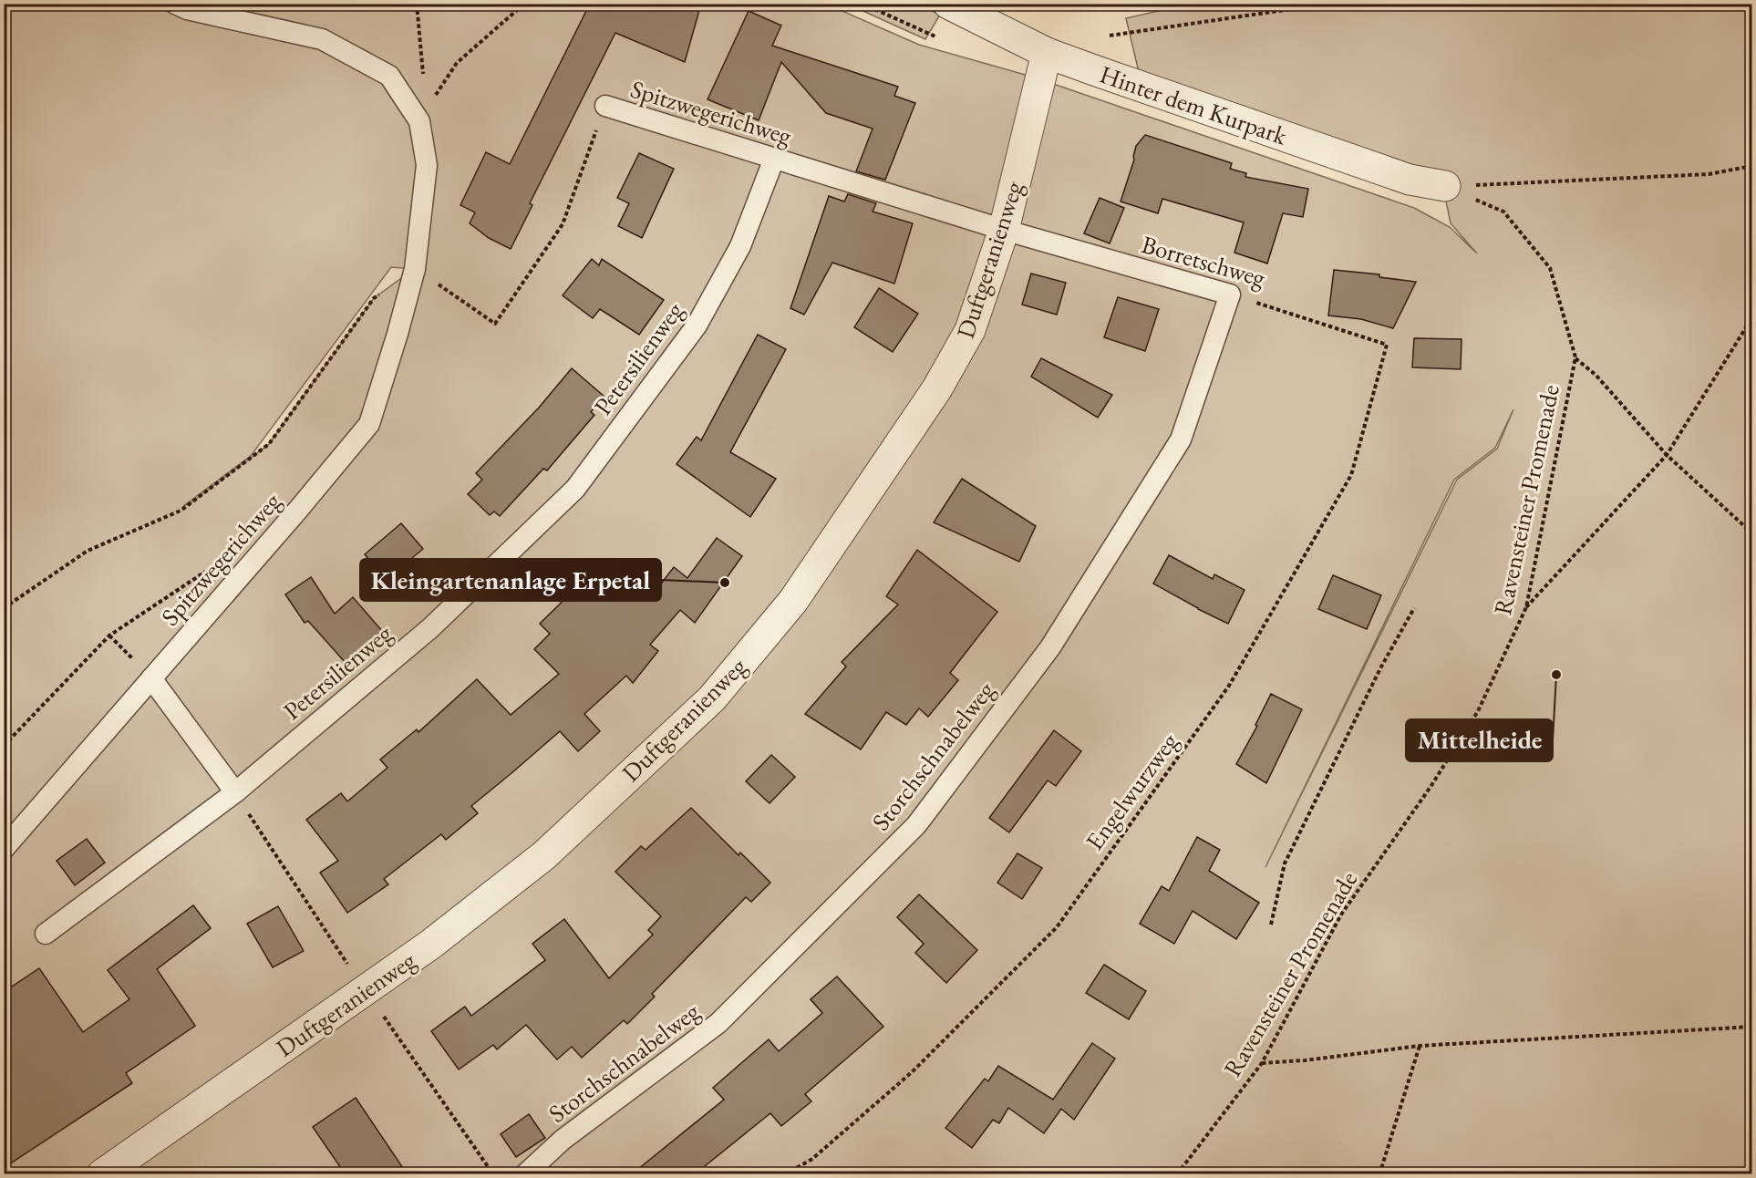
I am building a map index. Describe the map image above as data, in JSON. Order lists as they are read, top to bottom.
{
  "streets": {
    "street": ["Hinter dem Kurpark", "Duftgeranienweg"],
    "lane": [
      "Spitzwegerichweg",
      "Borretschweg",
      "Petersilienweg",
      "Storchschnabelweg"
    ],
    "path": ["Ravensteiner Promenade", "Engelwurzweg"]
  },
  "crossings": [
    ["Hinter dem Kurpark", "Duftgeranienweg"],
    ["Hinter dem Kurpark", "Ravensteiner Promenade"],
    ["Spitzwegerichweg", "Duftgeranienweg"],
    ["Spitzwegerichweg", "Borretschweg"],
    ["Spitzwegerichweg", "Petersilienweg"],
    ["Duftgeranienweg", "Borretschweg"],
    ["Borretschweg", "Storchschnabelweg"],
    ["Borretschweg", "Engelwurzweg"]
  ],
  "places": ["Kleingartenanlage Erpetal", "Mittelheide"]
}
